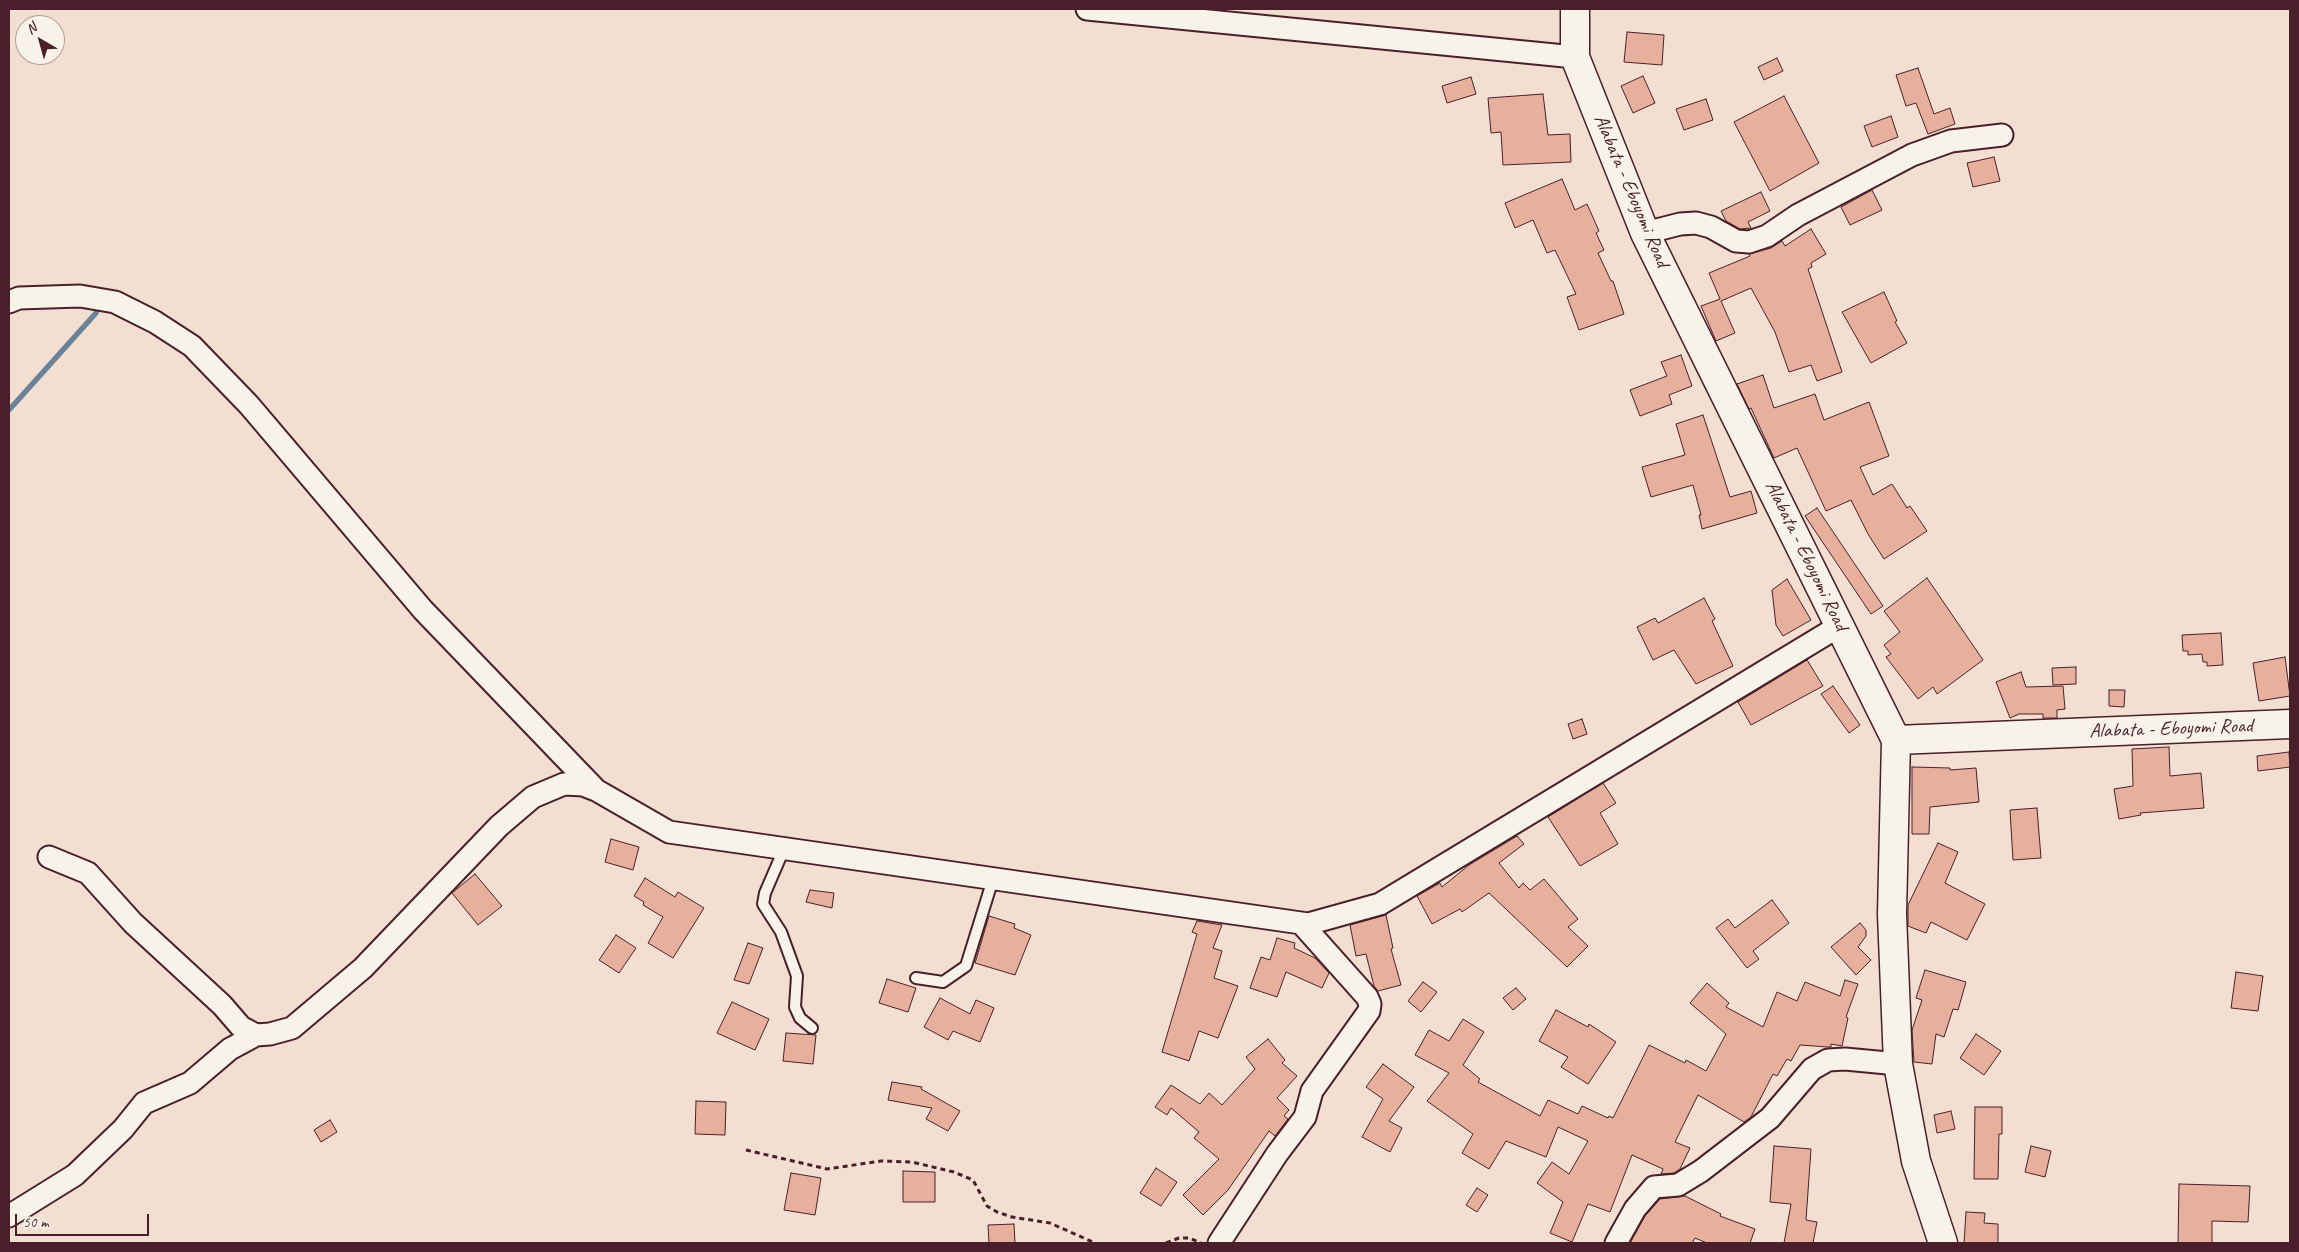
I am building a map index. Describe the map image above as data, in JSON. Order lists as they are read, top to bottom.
{
  "streets": {
    "main road": ["Alabata - Eboyomi Road"]
  },
  "scale_bar": "50 m",
  "north": "top left"
}
